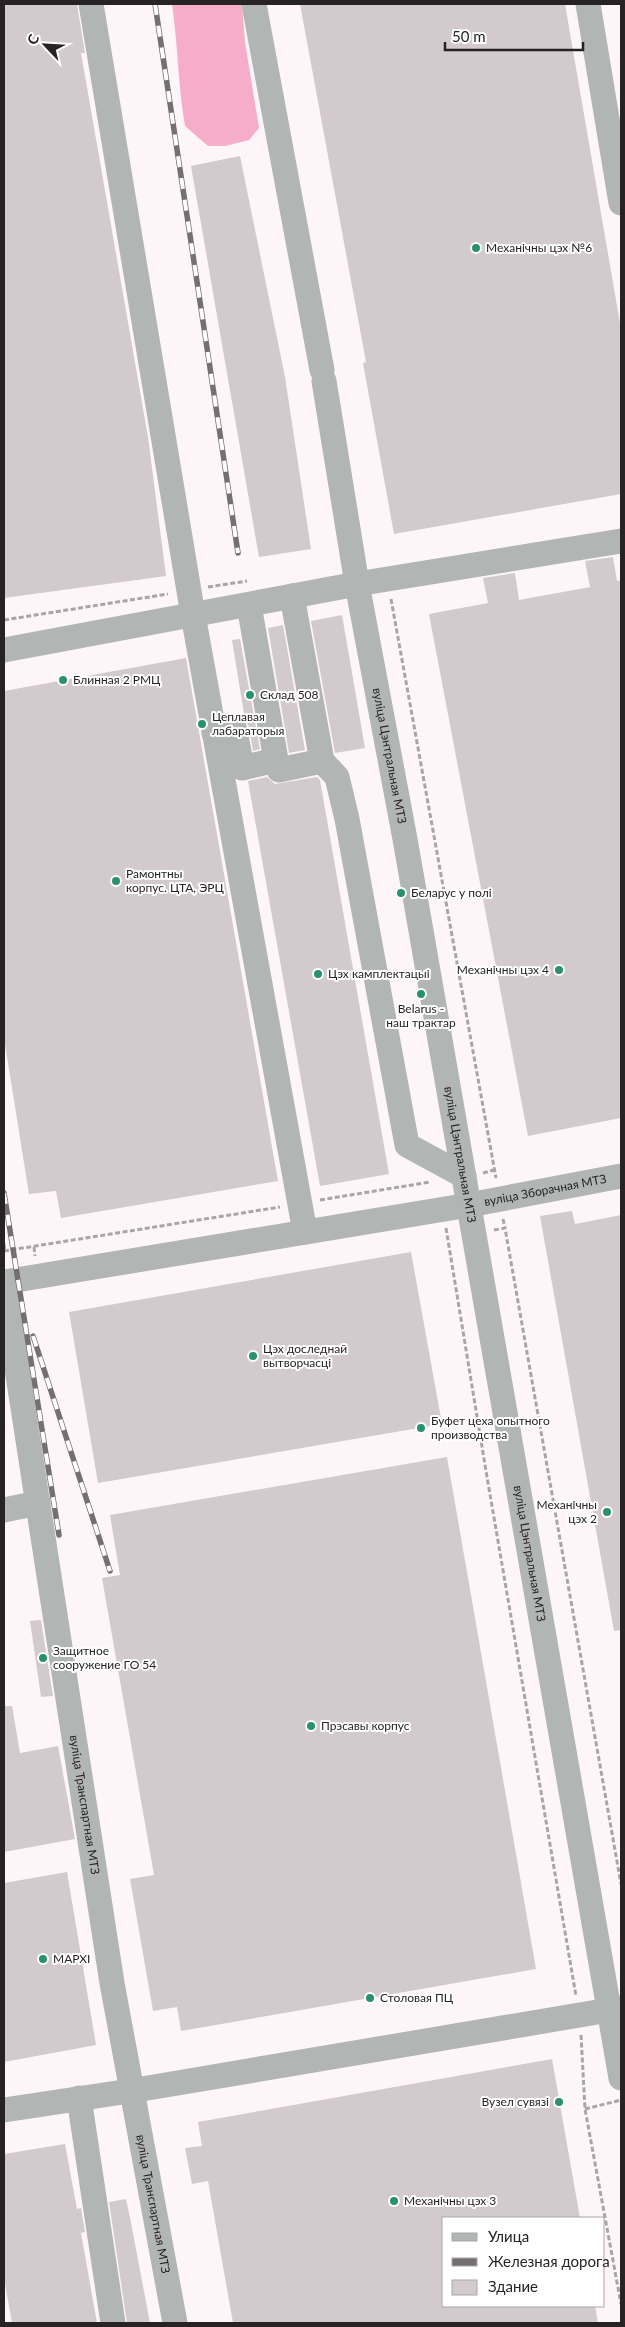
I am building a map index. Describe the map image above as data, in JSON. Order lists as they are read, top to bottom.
{
  "streets": {
    "lane": ["вуліца Цэнтральная МТЗ", "вуліца Зборачная МТЗ", "вуліца Транспартная МТЗ"]
  },
  "crossings": [
    ["вуліца Цэнтральная МТЗ", "вуліца Зборачная МТЗ"],
    ["вуліца Зборачная МТЗ", "вуліца Транспартная МТЗ"]
  ],
  "places": [
    "Механічны цэх №6",
    "Блинная 2 РМЦ",
    "Склад 508",
    "Цеплавая лабараторыя",
    "Рамонтны корпус. ЦТА, ЭРЦ",
    "Беларус у полі",
    "Механічны цэх 4",
    "Цэх камплектацыі",
    "Belarus - наш трактар",
    "Цэх доследнай вытворчасці",
    "Буфет цеха опытного производства",
    "Механічны цэх 2",
    "Защитное сооружение ГО 54",
    "Прэсавы корпус",
    "МАРХІ",
    "Столовая ПЦ",
    "Вузел сувязі",
    "Механічны цэх 3"
  ],
  "legend": ["Улица", "Железная дорога", "Здание"],
  "scale_bar": "50 m",
  "north": "top left"
}
